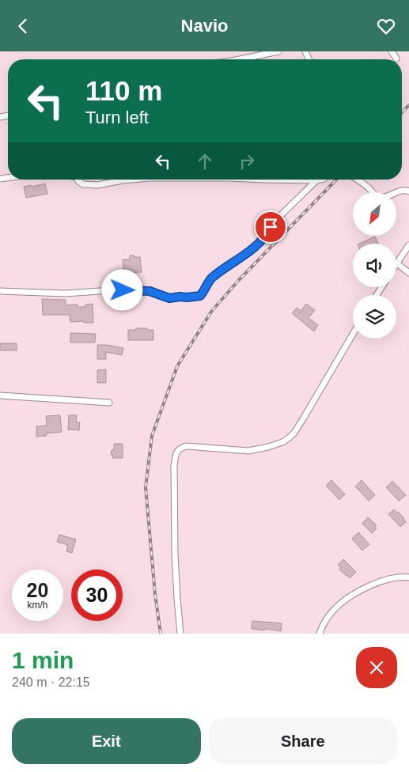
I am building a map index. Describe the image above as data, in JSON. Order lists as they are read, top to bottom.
{
  "north": "bottom left",
  "page": {
    "header": "Navio",
    "turn": ["110 m", "Turn left"],
    "speed": "20 km/h",
    "limit": "30",
    "heading": ["1 min", "240 m · 22:15"],
    "buttons": ["Exit", "Share"]
  }
}
